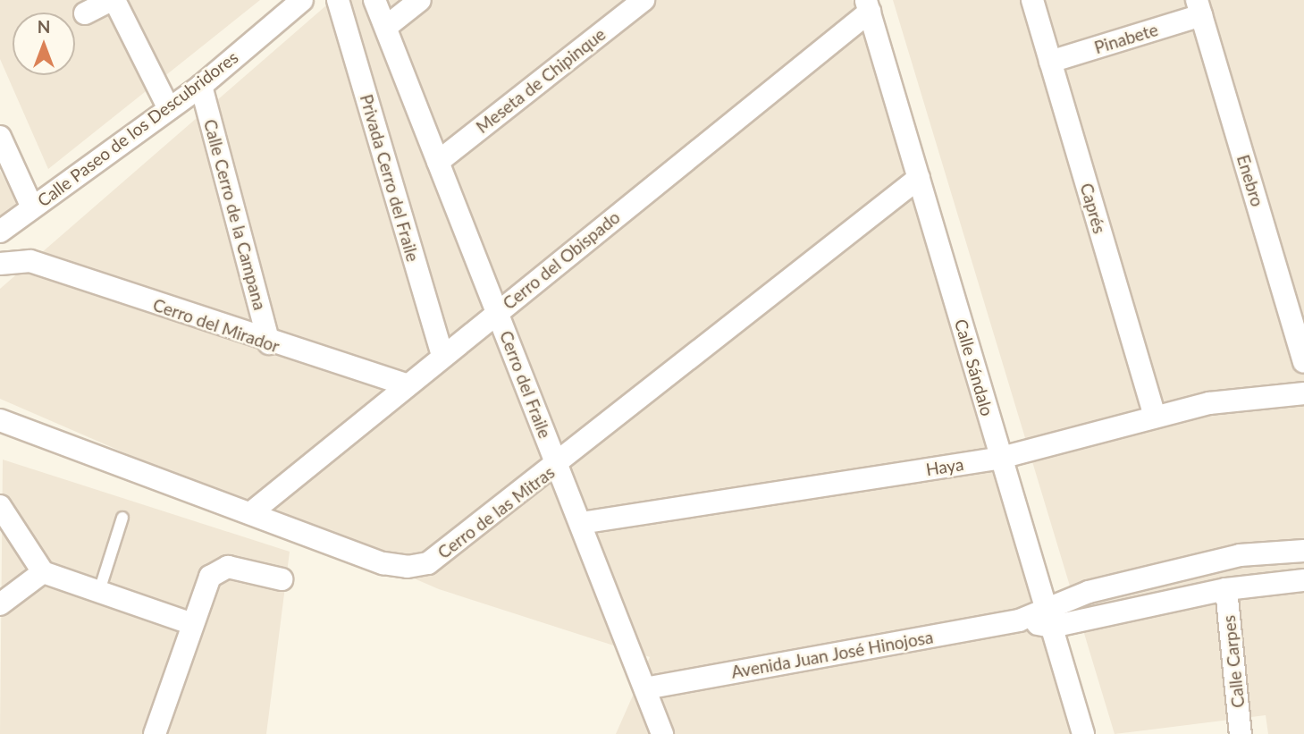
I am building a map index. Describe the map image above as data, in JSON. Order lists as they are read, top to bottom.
{
  "streets": {
    "street": [
      "Pinabete",
      "Meseta de Chipinque",
      "Calle Paseo de los Descubridores",
      "Privada Cerro del Fraile",
      "Enebro",
      "Caprés",
      "Calle Cerro de la Campana",
      "Cerro del Obispado",
      "Cerro del Mirador",
      "Calle Sándalo",
      "Cerro del Fraile",
      "Haya",
      "Cerro de las Mitras",
      "Avenida Juan José Hinojosa",
      "Calle Carpes"
    ]
  },
  "crossings": [
    ["Pinabete", "Enebro"],
    ["Pinabete", "Caprés"],
    ["Meseta de Chipinque", "Cerro del Fraile"],
    ["Calle Paseo de los Descubridores", "Calle Cerro de la Campana"],
    ["Privada Cerro del Fraile", "Cerro del Obispado"],
    ["Caprés", "Haya"],
    ["Calle Cerro de la Campana", "Cerro del Mirador"],
    ["Cerro del Obispado", "Cerro del Mirador"],
    ["Cerro del Obispado", "Calle Sándalo"],
    ["Cerro del Obispado", "Cerro del Fraile"],
    ["Cerro del Obispado", "Cerro de las Mitras"],
    ["Calle Sándalo", "Haya"],
    ["Calle Sándalo", "Cerro de las Mitras"],
    ["Calle Sándalo", "Avenida Juan José Hinojosa"],
    ["Cerro del Fraile", "Haya"],
    ["Cerro del Fraile", "Cerro de las Mitras"],
    ["Cerro del Fraile", "Avenida Juan José Hinojosa"],
    ["Avenida Juan José Hinojosa", "Calle Carpes"]
  ],
  "north": "top"
}
